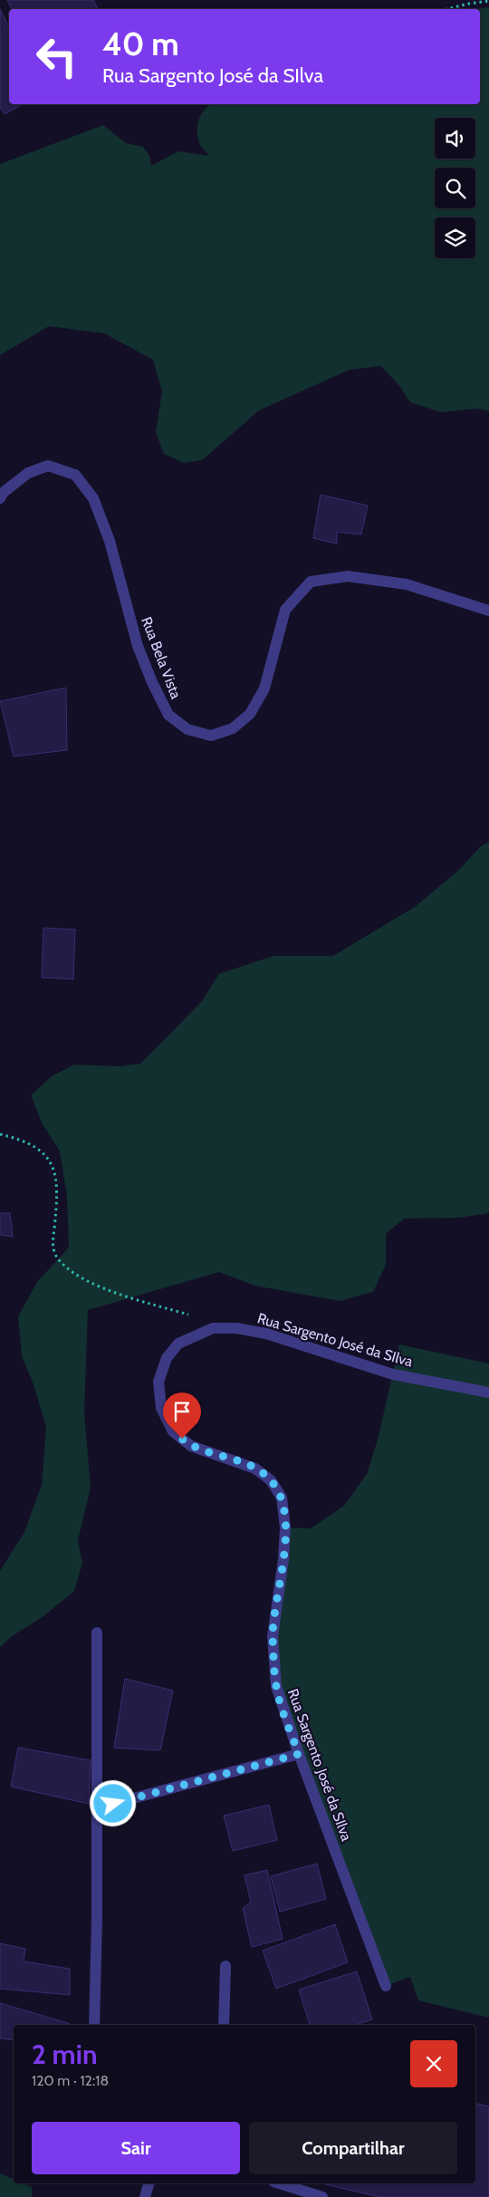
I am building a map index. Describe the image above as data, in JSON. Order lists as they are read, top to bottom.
{
  "streets": {
    "street": ["Rua Bela Vista", "Rua Sargento José da SIlva"]
  },
  "page": {
    "turn": ["40 m", "Rua Sargento José da SIlva"],
    "heading": ["2 min", "120 m · 12:18"],
    "buttons": ["Sair", "Compartilhar"]
  }
}
